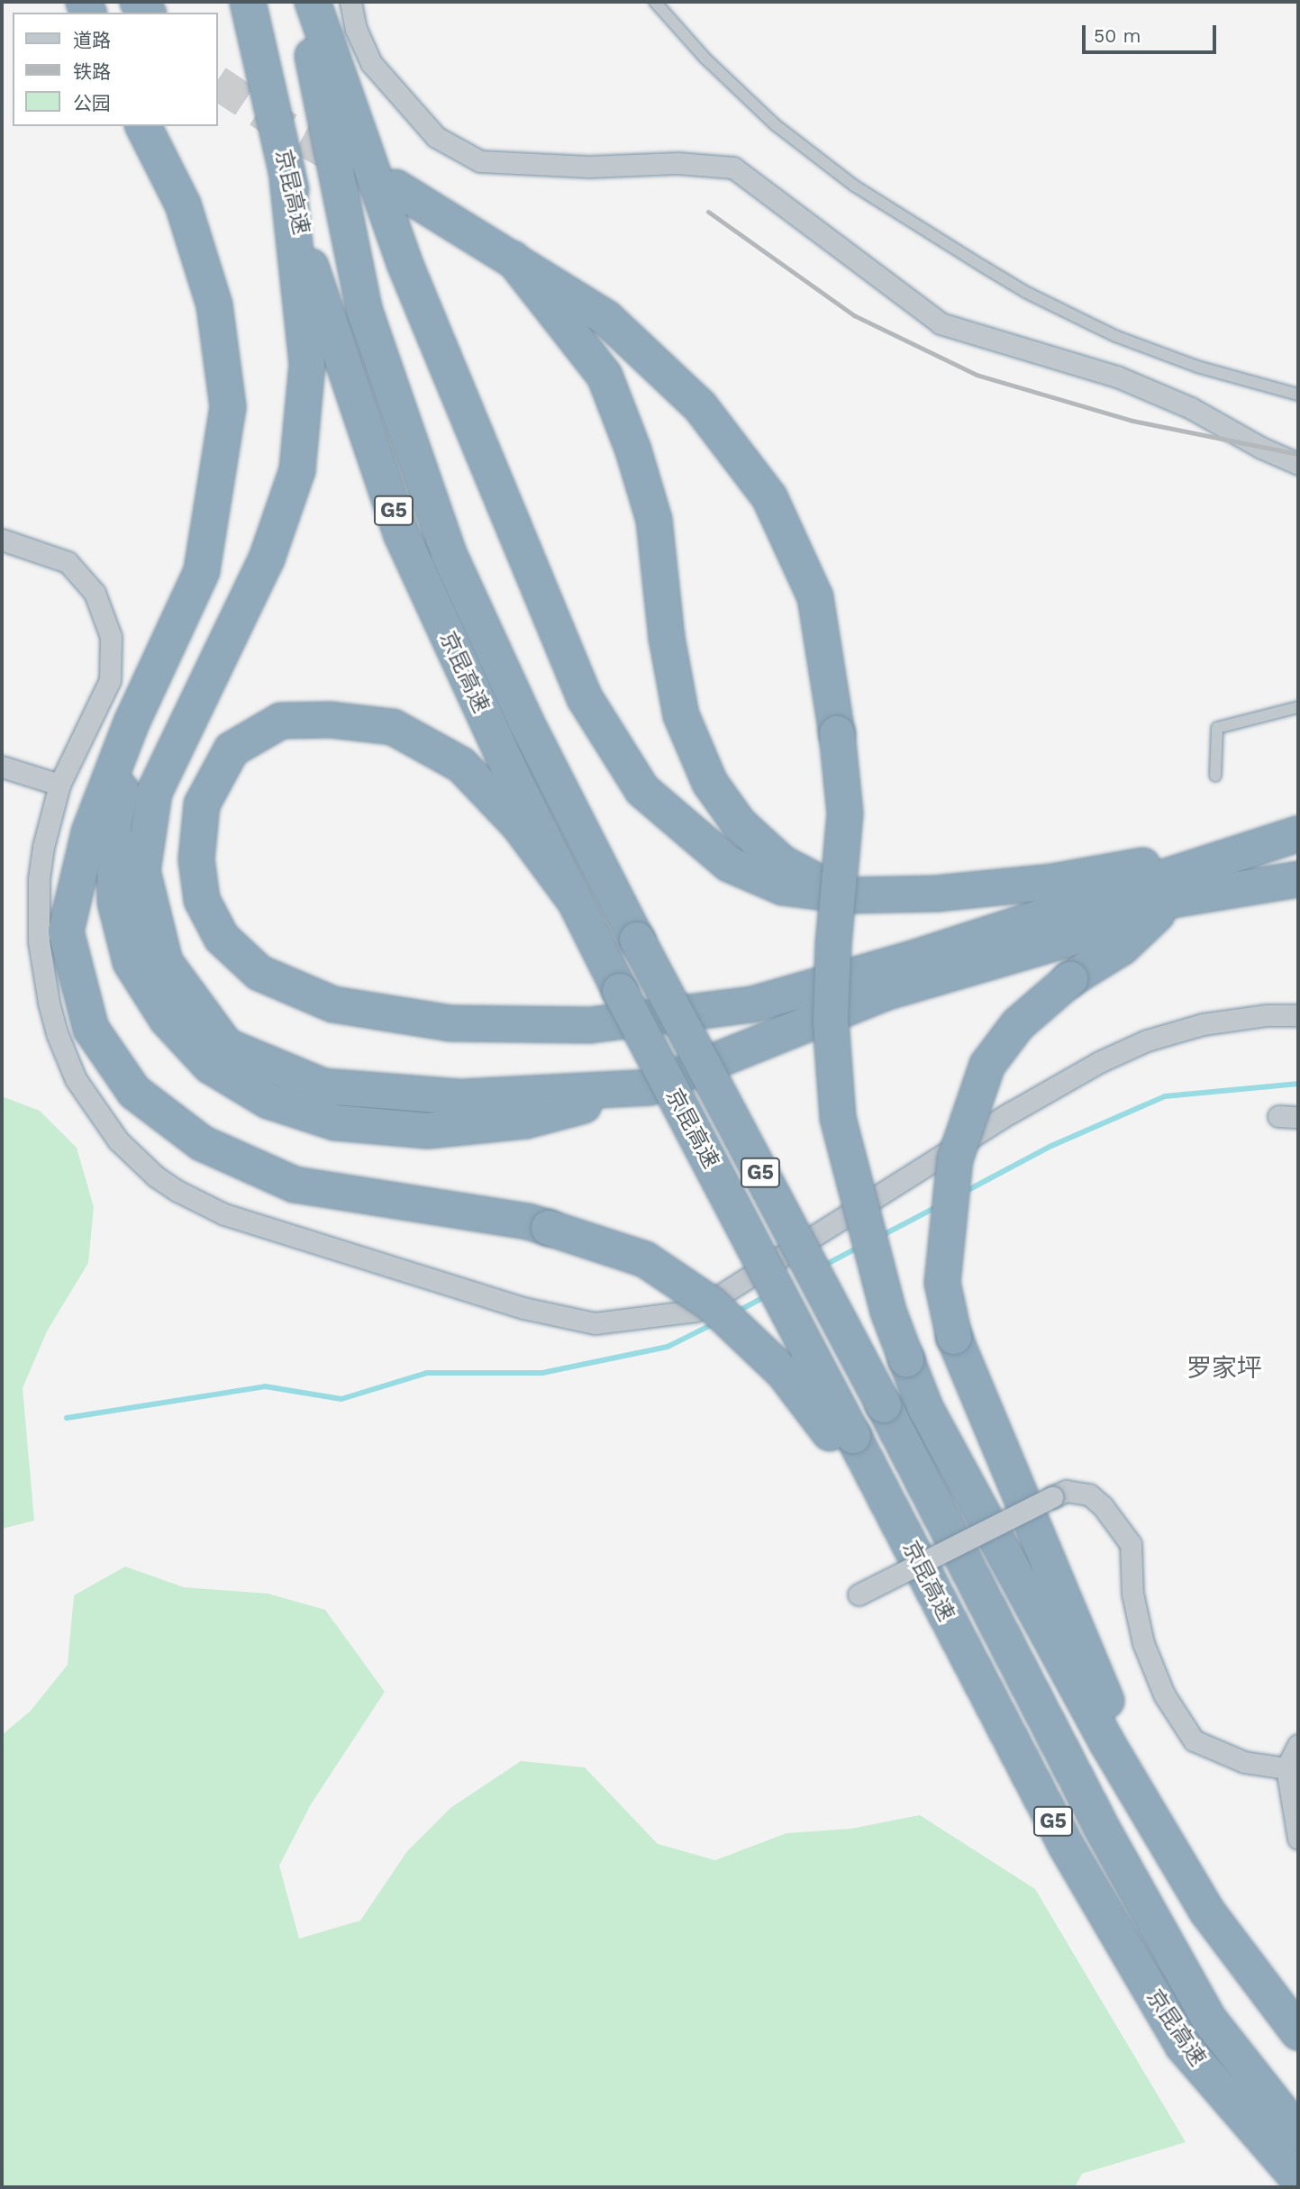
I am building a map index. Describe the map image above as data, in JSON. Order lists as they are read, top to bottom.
{
  "streets": {
    "highway": ["京昆高速", "G5"]
  },
  "districts": ["罗家坪"],
  "legend": ["道路", "铁路", "公园"],
  "scale_bar": "50 m"
}
